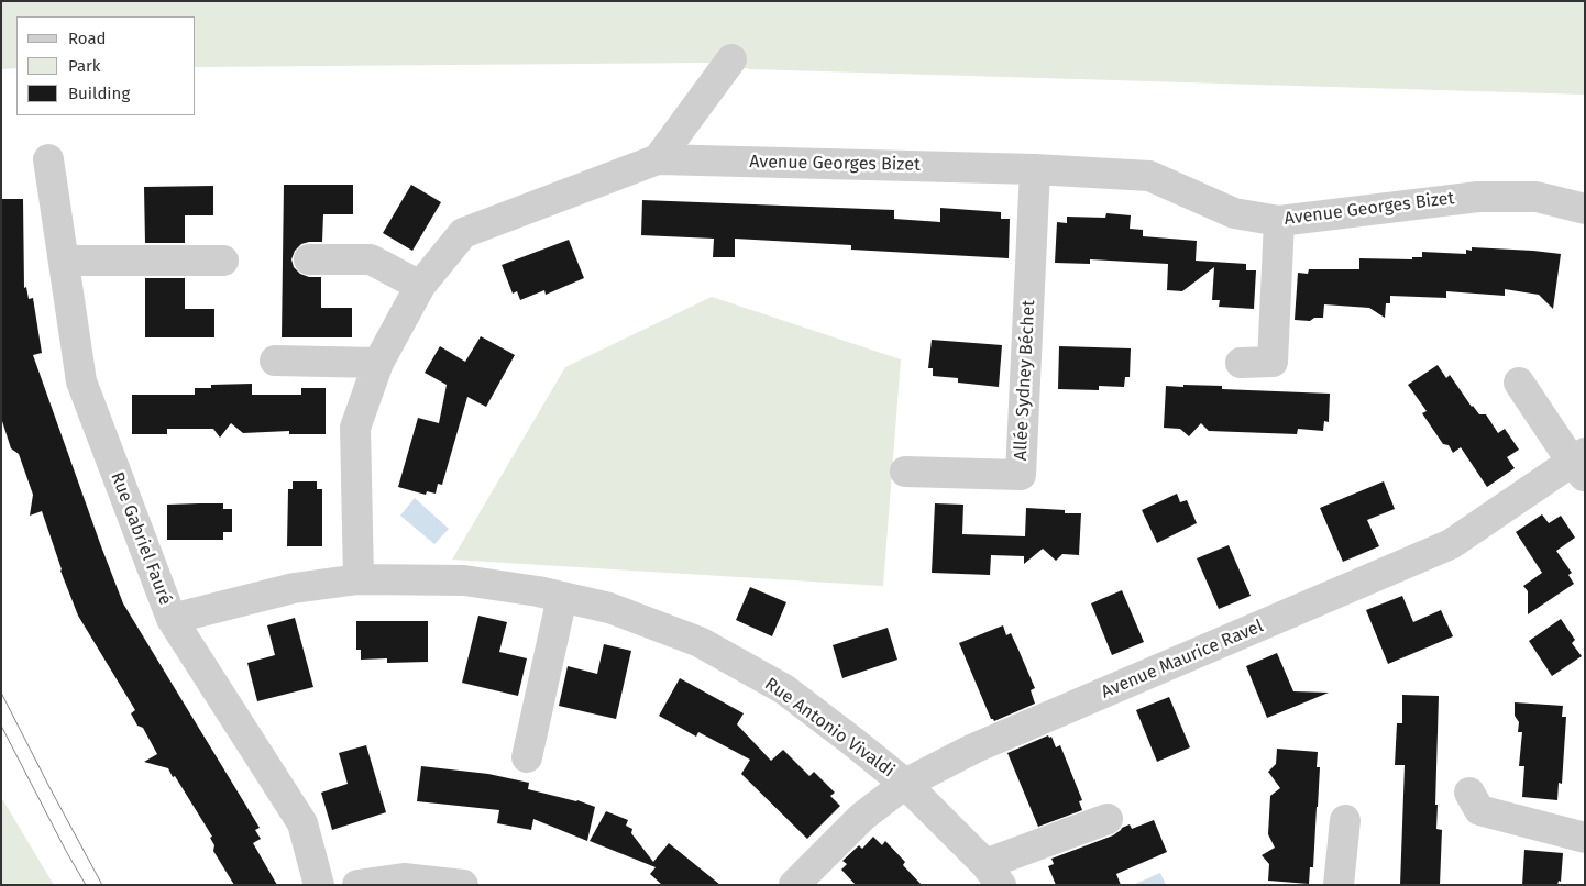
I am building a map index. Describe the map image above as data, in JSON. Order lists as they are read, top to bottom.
{
  "streets": {
    "street": [
      "Avenue Georges Bizet",
      "Allée Sydney Béchet",
      "Rue Gabriel Fauré",
      "Avenue Maurice Ravel",
      "Rue Antonio Vivaldi"
    ]
  },
  "crossings": [
    ["Avenue Georges Bizet", "Allée Sydney Béchet"],
    ["Avenue Georges Bizet", "Rue Antonio Vivaldi"],
    ["Rue Gabriel Fauré", "Rue Antonio Vivaldi"],
    ["Avenue Maurice Ravel", "Rue Antonio Vivaldi"]
  ],
  "legend": ["Road", "Park", "Building"]
}
